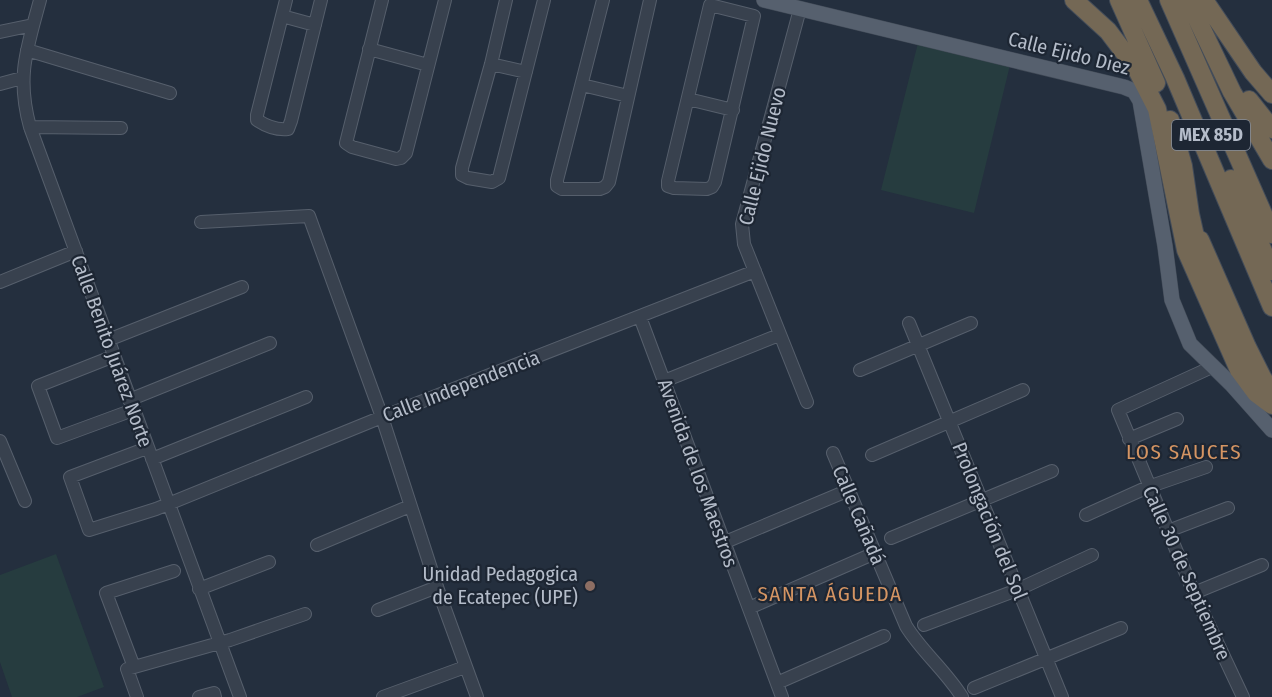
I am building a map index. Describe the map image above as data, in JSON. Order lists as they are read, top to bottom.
{
  "streets": {
    "highway": ["MEX 85D"],
    "main road": ["Calle Ejido Diez"],
    "street": [
      "Calle Ejido Nuevo",
      "Calle Benito Juárez Norte",
      "Calle Independencia",
      "Avenida de los Maestros",
      "Calle Cañadá",
      "Prolongación del Sol",
      "Calle 30 de Septiembre"
    ]
  },
  "crossings": [
    ["Calle Ejido Diez", "Calle Ejido Nuevo"],
    ["Calle Ejido Diez", "Calle 30 de Septiembre"],
    ["Calle Ejido Nuevo", "Calle Independencia"],
    ["Calle Benito Juárez Norte", "Calle Independencia"],
    ["Calle Independencia", "Avenida de los Maestros"]
  ],
  "districts": ["LOS SAUCES", "SANTA ÁGUEDA"],
  "places": ["Unidad Pedagogica de Ecatepec (UPE)"]
}
